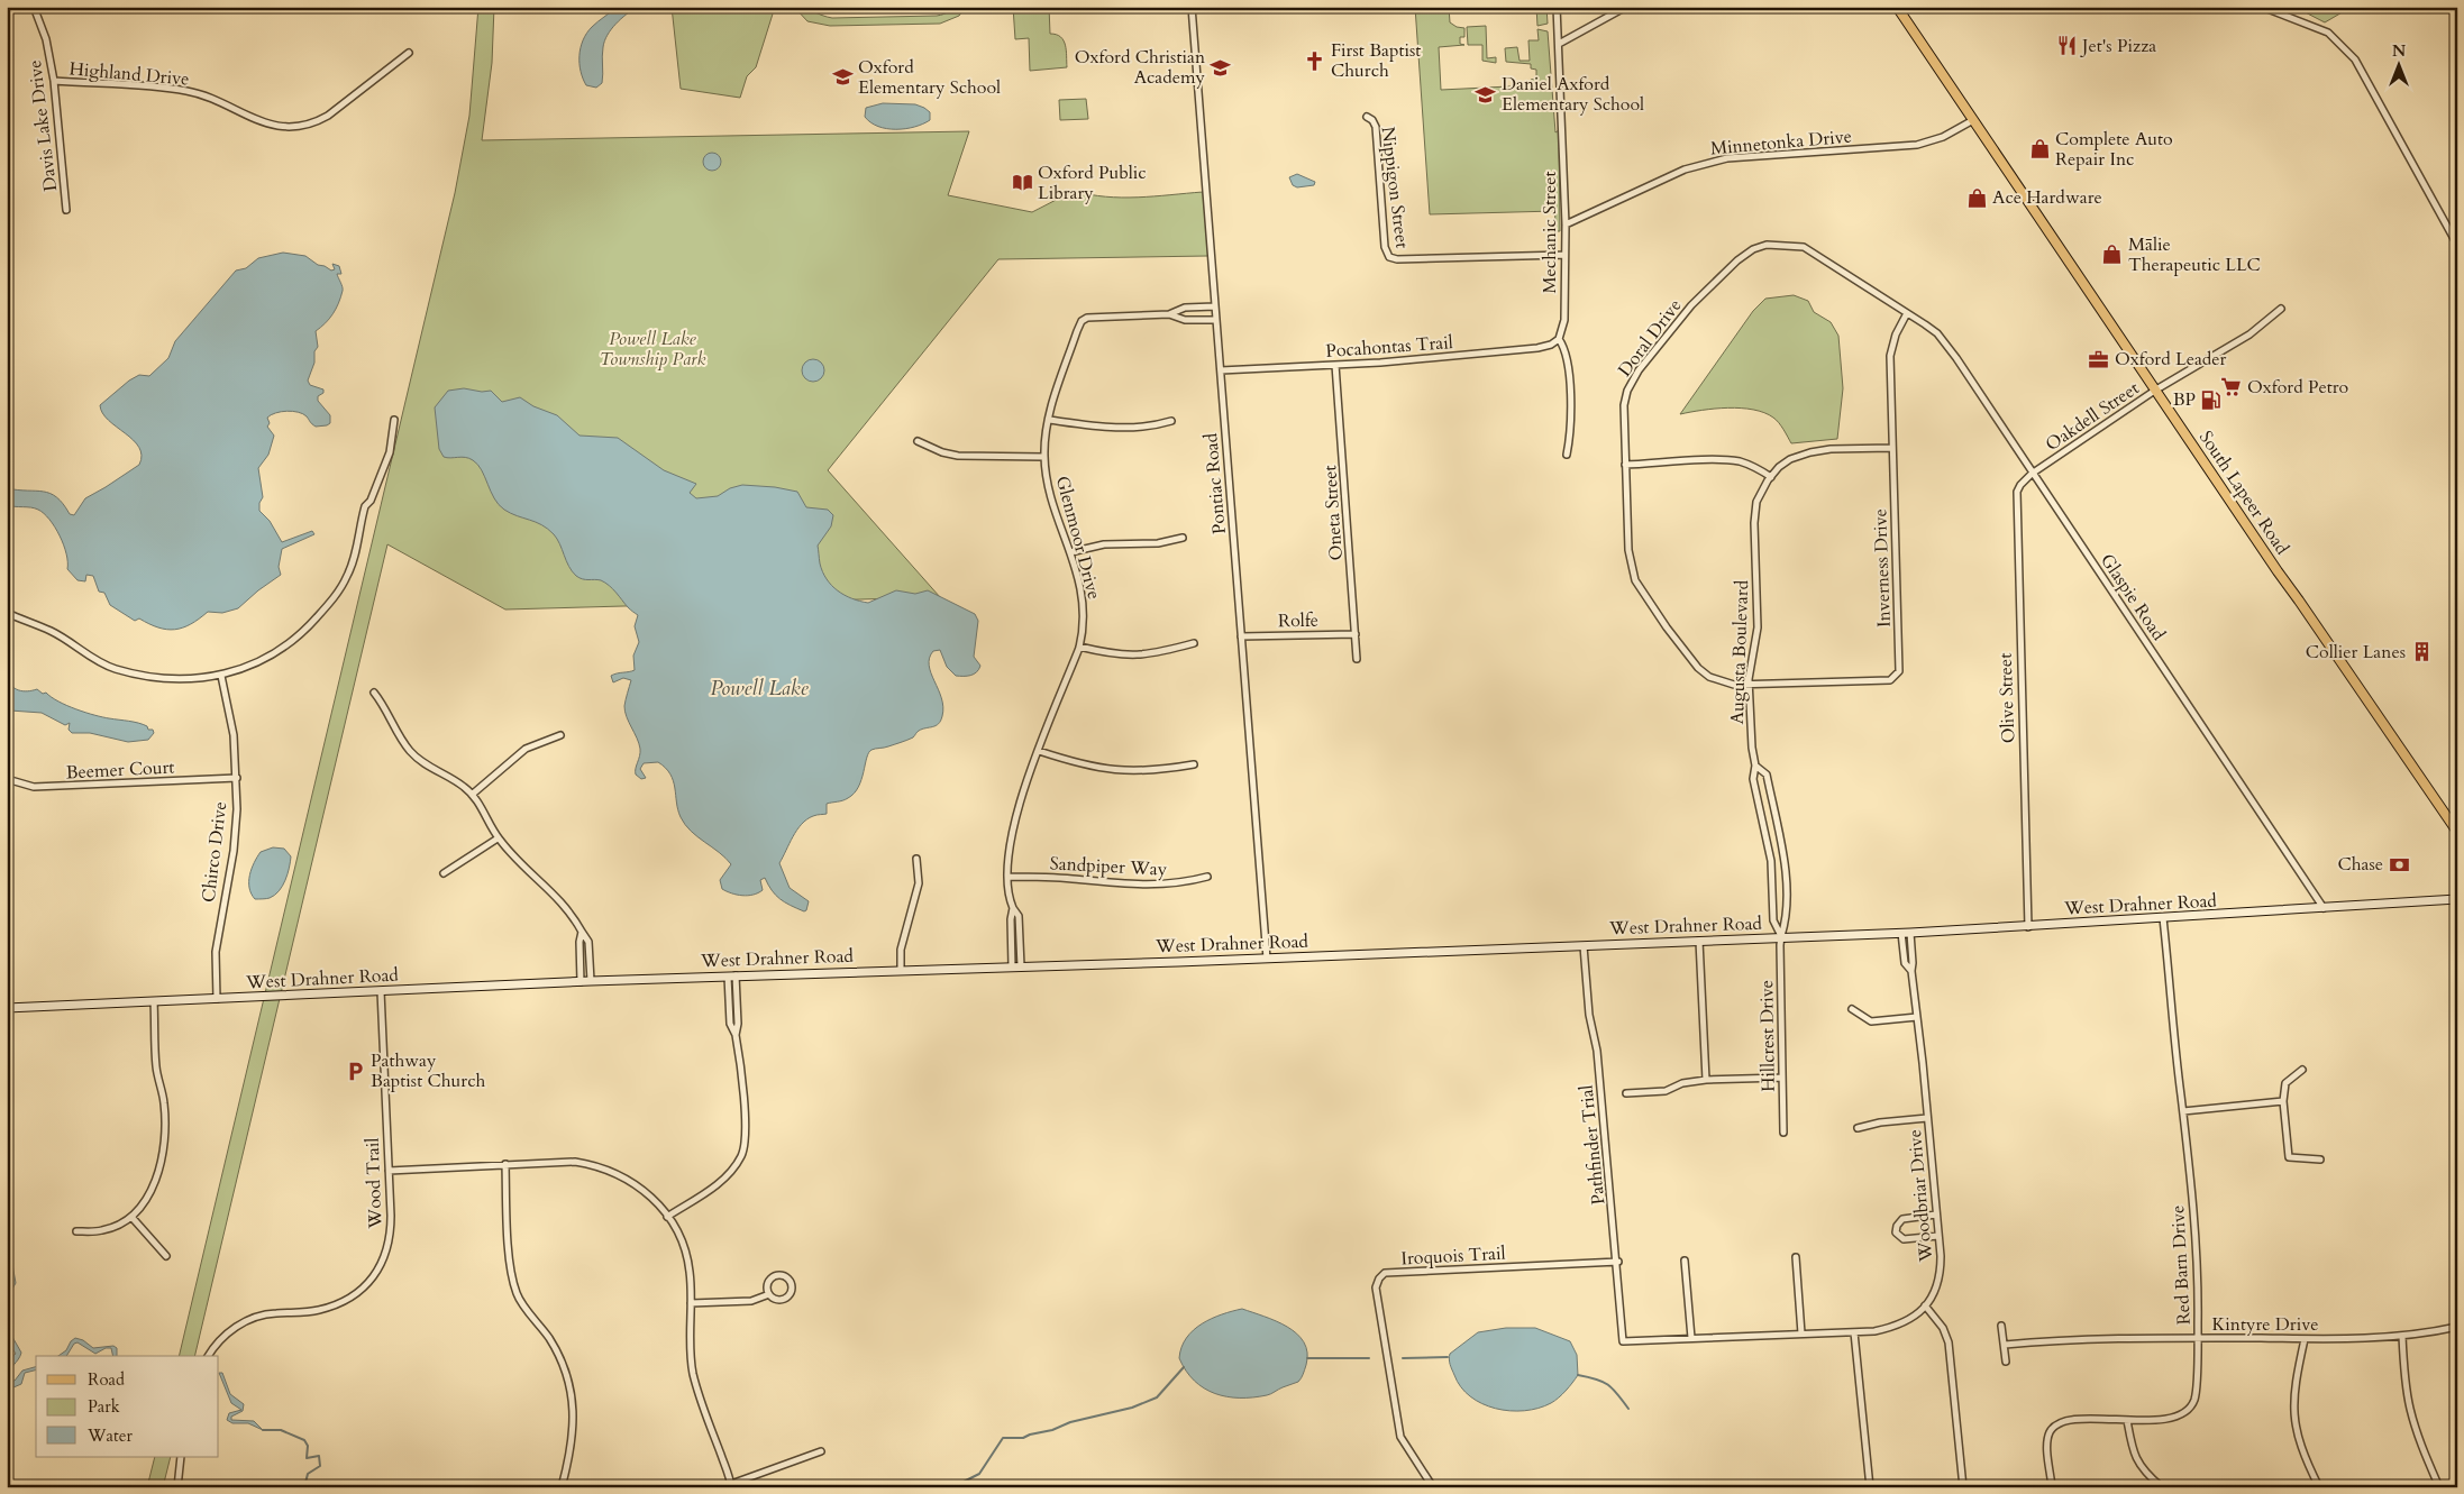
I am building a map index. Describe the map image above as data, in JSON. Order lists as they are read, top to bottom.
{
  "streets": {
    "main road": ["South Lapeer Road"],
    "street": [
      "Highland Drive",
      "Davis Lake Drive",
      "Minnetonka Drive",
      "Nippigon Street",
      "Mechanic Street",
      "Doral Drive",
      "Pocahontas Trail",
      "Oakdell Street",
      "Pontiac Road",
      "Oneta Street",
      "Glenmoor Drive",
      "Inverness Drive",
      "Glaspie Road",
      "Rolfe",
      "Augusta Boulevard",
      "Olive Street",
      "Beemer Court",
      "Chirco Drive",
      "Sandpiper Way",
      "West Drahner Road",
      "Hillcrest Drive",
      "Pathfinder Trial",
      "Wood Trail",
      "Woodbriar Drive",
      "Iroquois Trail",
      "Red Barn Drive",
      "Kintyre Drive"
    ]
  },
  "crossings": [
    ["Highland Drive", "Davis Lake Drive"],
    ["Minnetonka Drive", "Mechanic Street"],
    ["Minnetonka Drive", "South Lapeer Road"],
    ["Nippigon Street", "Mechanic Street"],
    ["Mechanic Street", "Pocahontas Trail"],
    ["Doral Drive", "Inverness Drive"],
    ["Doral Drive", "Glaspie Road"],
    ["Doral Drive", "Augusta Boulevard"],
    ["Pocahontas Trail", "Pontiac Road"],
    ["Pocahontas Trail", "Oneta Street"],
    ["Oakdell Street", "South Lapeer Road"],
    ["Oakdell Street", "Glaspie Road"],
    ["Oakdell Street", "Olive Street"],
    ["Pontiac Road", "Glenmoor Drive"],
    ["Pontiac Road", "Rolfe"],
    ["Pontiac Road", "West Drahner Road"],
    ["Oneta Street", "Rolfe"],
    ["Glenmoor Drive", "Sandpiper Way"],
    ["Glenmoor Drive", "West Drahner Road"],
    ["Inverness Drive", "Glaspie Road"],
    ["Inverness Drive", "Augusta Boulevard"],
    ["Glaspie Road", "Olive Street"],
    ["Glaspie Road", "West Drahner Road"],
    ["Augusta Boulevard", "West Drahner Road"],
    ["Augusta Boulevard", "Hillcrest Drive"],
    ["Olive Street", "West Drahner Road"],
    ["Beemer Court", "Chirco Drive"],
    ["Chirco Drive", "West Drahner Road"],
    ["West Drahner Road", "Hillcrest Drive"],
    ["West Drahner Road", "Pathfinder Trial"],
    ["West Drahner Road", "Wood Trail"],
    ["West Drahner Road", "Woodbriar Drive"],
    ["West Drahner Road", "Red Barn Drive"],
    ["Pathfinder Trial", "Woodbriar Drive"],
    ["Pathfinder Trial", "Iroquois Trail"],
    ["Red Barn Drive", "Kintyre Drive"]
  ],
  "water": ["Powell Lake"],
  "parks": ["Powell Lake Township Park"],
  "places": {
    "restaurant": ["Jet's Pizza"],
    "church": ["First Baptist Church"],
    "school or university": ["Oxford Christian Academy", "Oxford Elementary School", "Daniel Axford Elementary School"],
    "shop": ["Complete Auto Repair Inc", "Ace Hardware", "Mālie Therapeutic LLC"],
    "library": ["Oxford Public Library"],
    "office": ["Oxford Leader"],
    "supermarket": ["Oxford Petro"],
    "fuel station": ["BP"],
    "building": ["Collier Lanes"],
    "bank": ["Chase"],
    "parking": ["Pathway Baptist Church"]
  },
  "legend": ["Road", "Park", "Water"],
  "north": "top"
}
